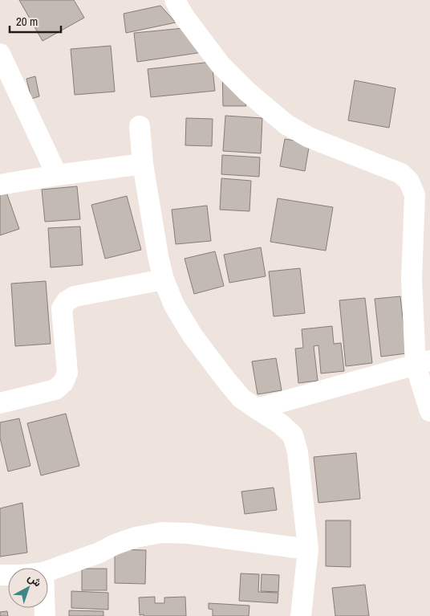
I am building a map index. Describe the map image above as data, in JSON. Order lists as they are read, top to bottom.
{
  "scale_bar": "20 m",
  "north": "top right"
}
